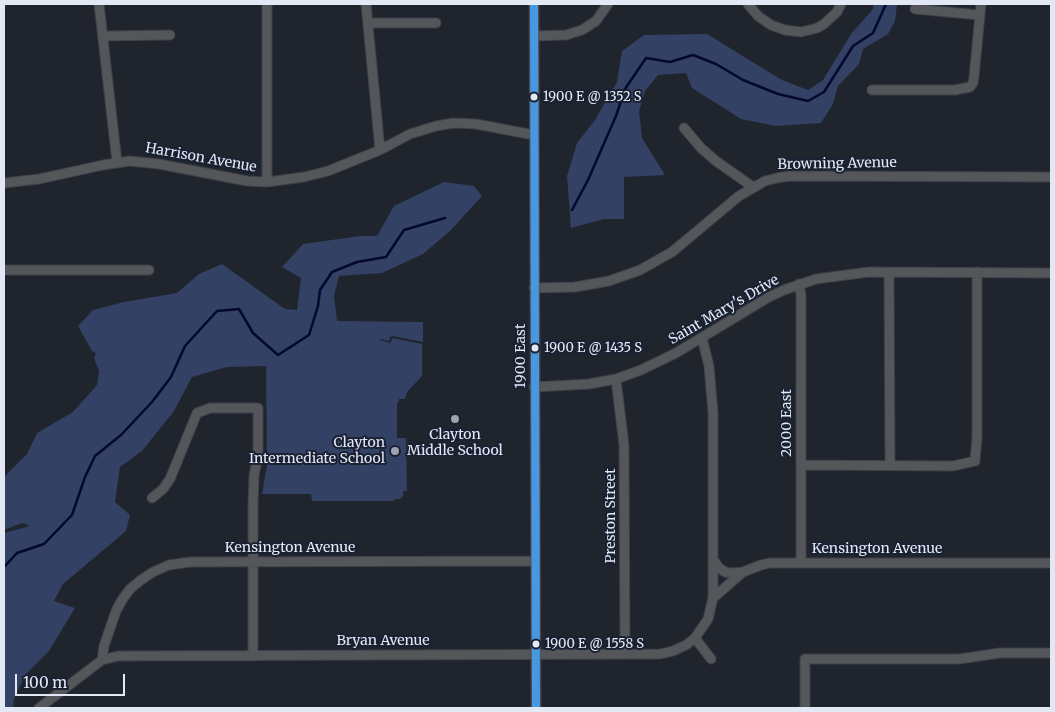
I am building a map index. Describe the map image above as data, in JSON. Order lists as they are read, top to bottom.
{
  "streets": {
    "street": [
      "Harrison Avenue",
      "Browning Avenue",
      "Saint Mary's Drive",
      "1900 East",
      "2000 East",
      "Preston Street",
      "Kensington Avenue",
      "Bryan Avenue"
    ]
  },
  "crossings": [
    ["Harrison Avenue", "1900 East"],
    ["Browning Avenue", "1900 East"],
    ["Saint Mary's Drive", "1900 East"],
    ["Saint Mary's Drive", "2000 East"],
    ["Saint Mary's Drive", "Preston Street"],
    ["Saint Mary's Drive", "Bryan Avenue"],
    ["1900 East", "Kensington Avenue"],
    ["1900 East", "Bryan Avenue"],
    ["2000 East", "Kensington Avenue"],
    ["Preston Street", "Bryan Avenue"],
    ["Kensington Avenue", "Bryan Avenue"]
  ],
  "places": [
    "1900 E @ 1352 S",
    "1900 E @ 1435 S",
    "Clayton Middle School",
    "Clayton Intermediate School",
    "1900 E @ 1558 S"
  ],
  "scale_bar": "100 m"
}
